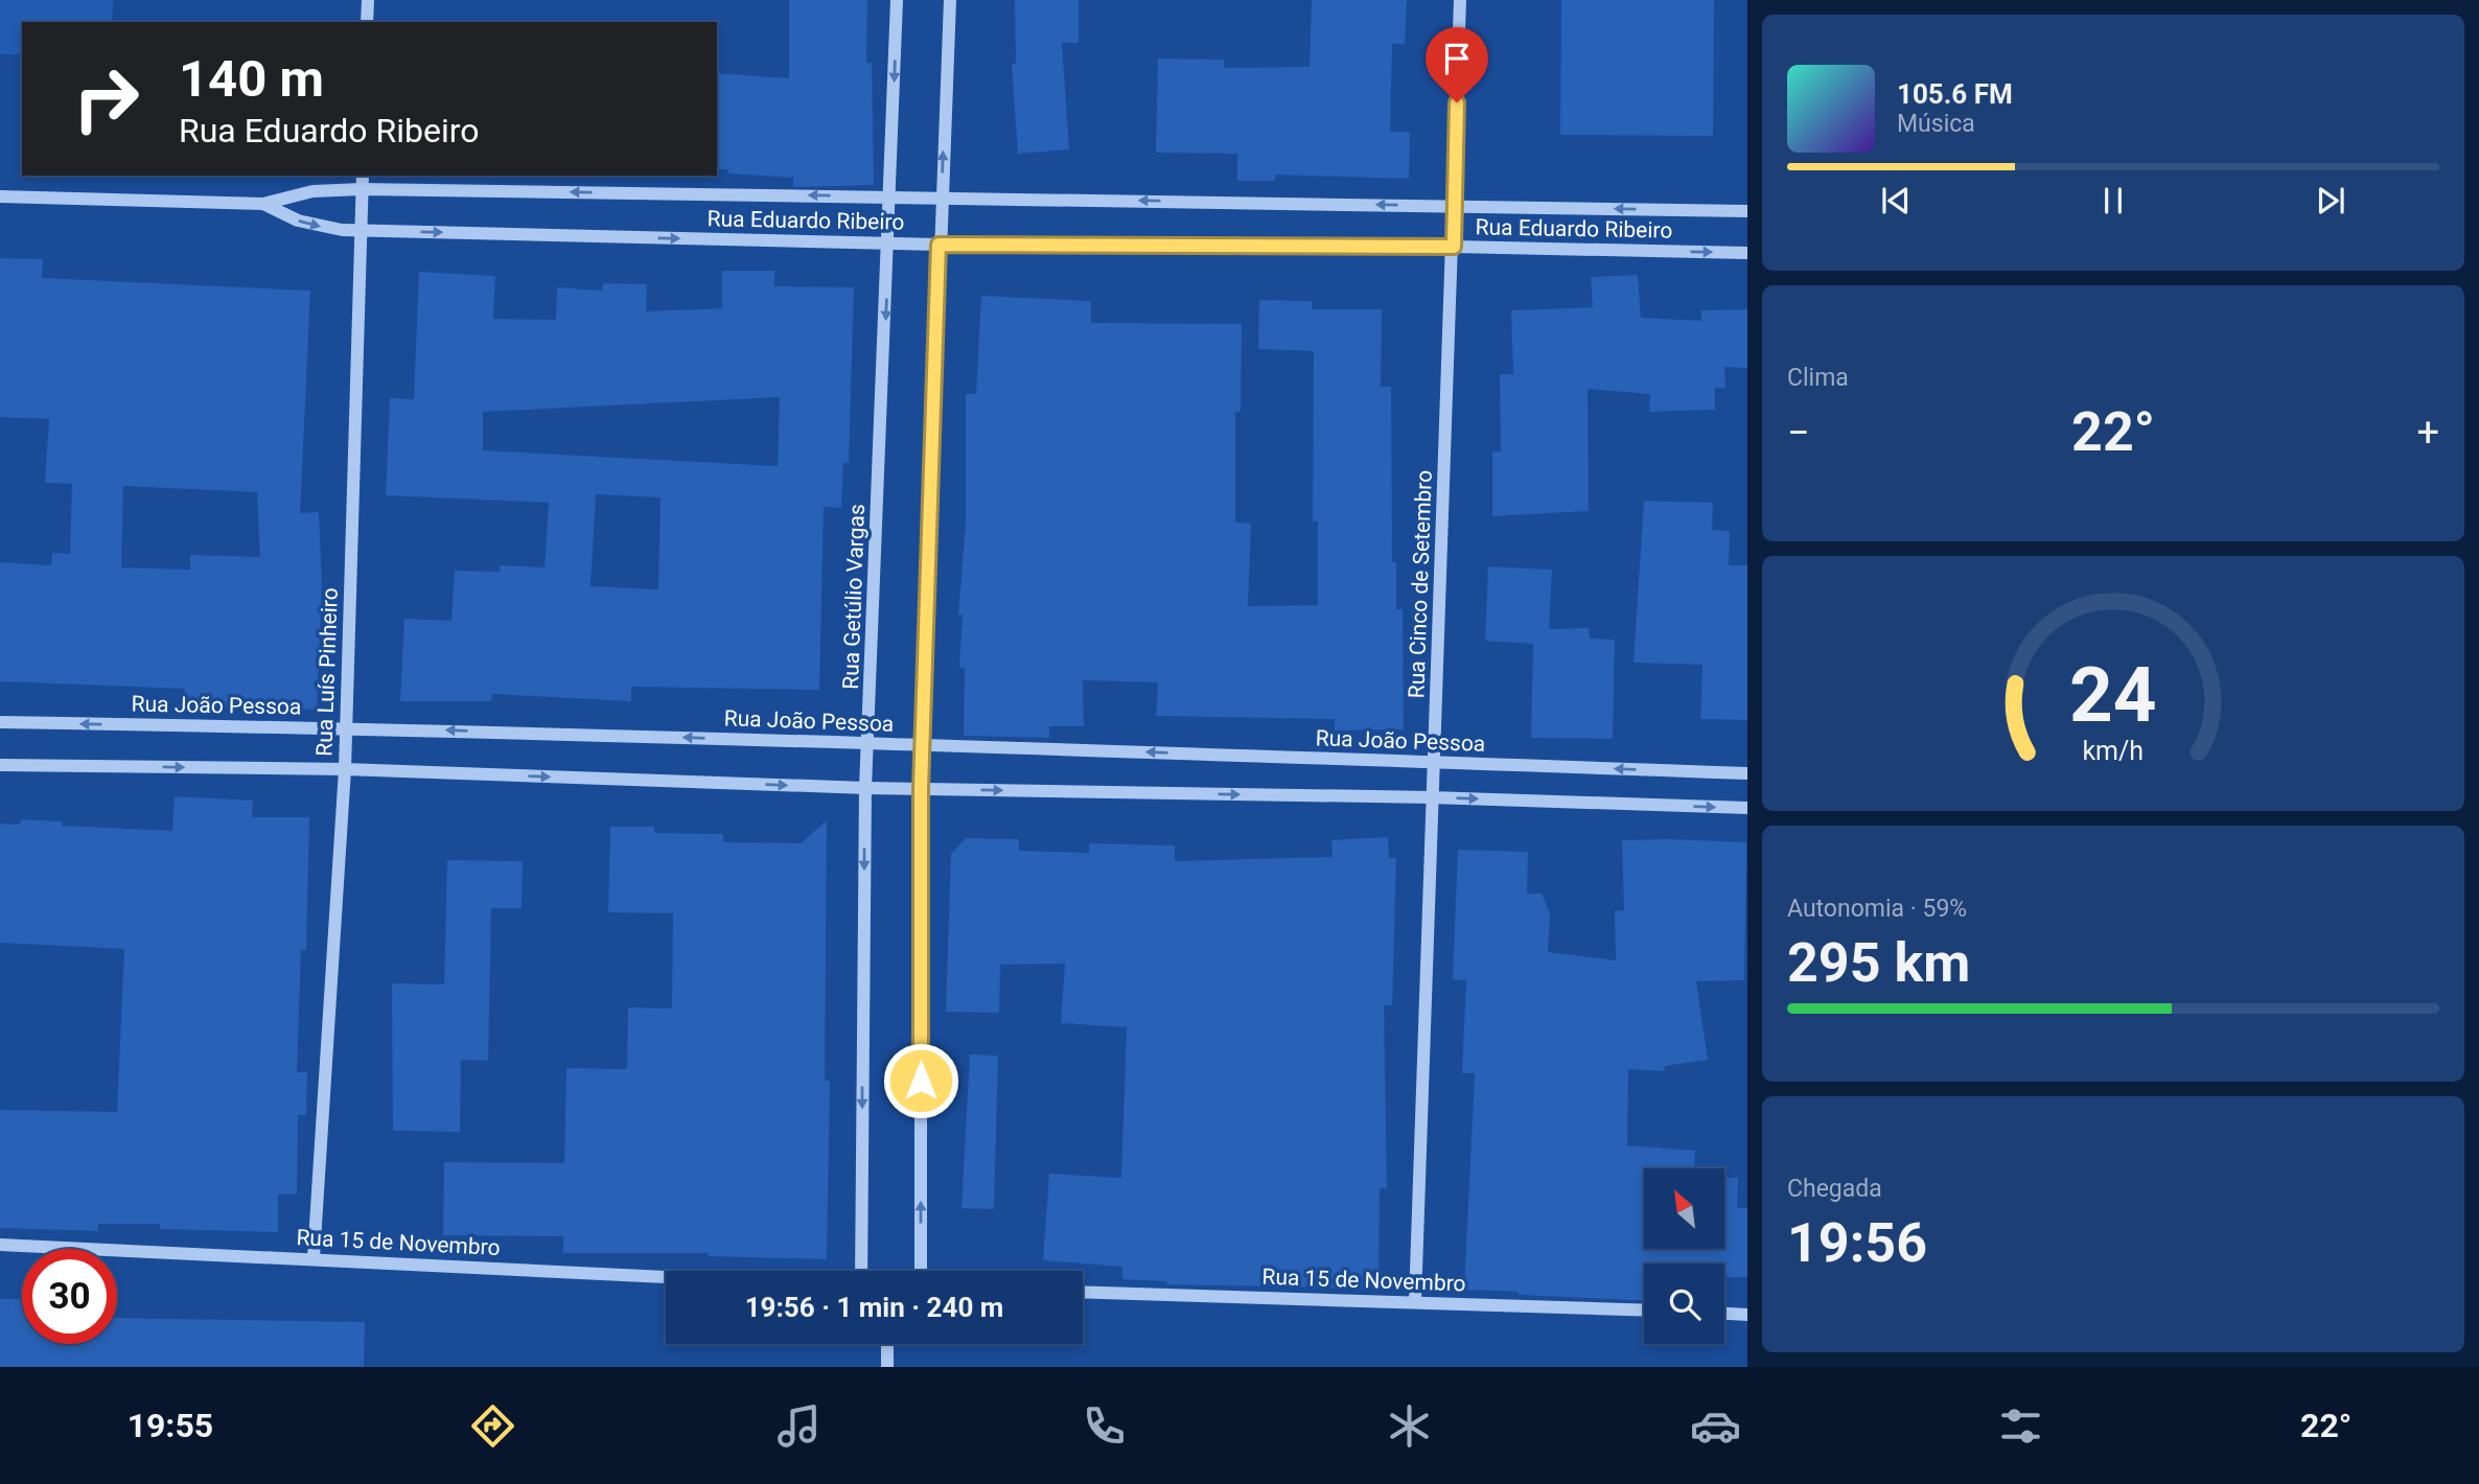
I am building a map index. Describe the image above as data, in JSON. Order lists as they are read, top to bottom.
{
  "streets": {
    "street": [
      "Rua Eduardo Ribeiro",
      "Rua Cinco de Setembro",
      "Rua Getúlio Vargas",
      "Rua Luís Pinheiro",
      "Rua João Pessoa",
      "Rua 15 de Novembro"
    ]
  },
  "crossings": [
    ["Rua Eduardo Ribeiro", "Rua Cinco de Setembro"],
    ["Rua Eduardo Ribeiro", "Rua Getúlio Vargas"],
    ["Rua Eduardo Ribeiro", "Rua Luís Pinheiro"],
    ["Rua Cinco de Setembro", "Rua João Pessoa"],
    ["Rua Cinco de Setembro", "Rua 15 de Novembro"],
    ["Rua Getúlio Vargas", "Rua João Pessoa"],
    ["Rua Luís Pinheiro", "Rua João Pessoa"],
    ["Rua Luís Pinheiro", "Rua 15 de Novembro"]
  ],
  "north": "top left",
  "page": {
    "turn": ["140 m", "Rua Eduardo Ribeiro"],
    "song": ["105.6 FM", "Música"],
    "tile": [
      "Clima",
      ["Autonomia · 59%", "295 km"],
      ["Chegada", "19:56"]
    ],
    "heat": ["−", "22°", "+"],
    "limit": "30",
    "trip": "19:56 · 1 min · 240 m",
    "tabs": ["19:55", "22°"],
    "gauge": ["24", "km/h"]
  }
}
